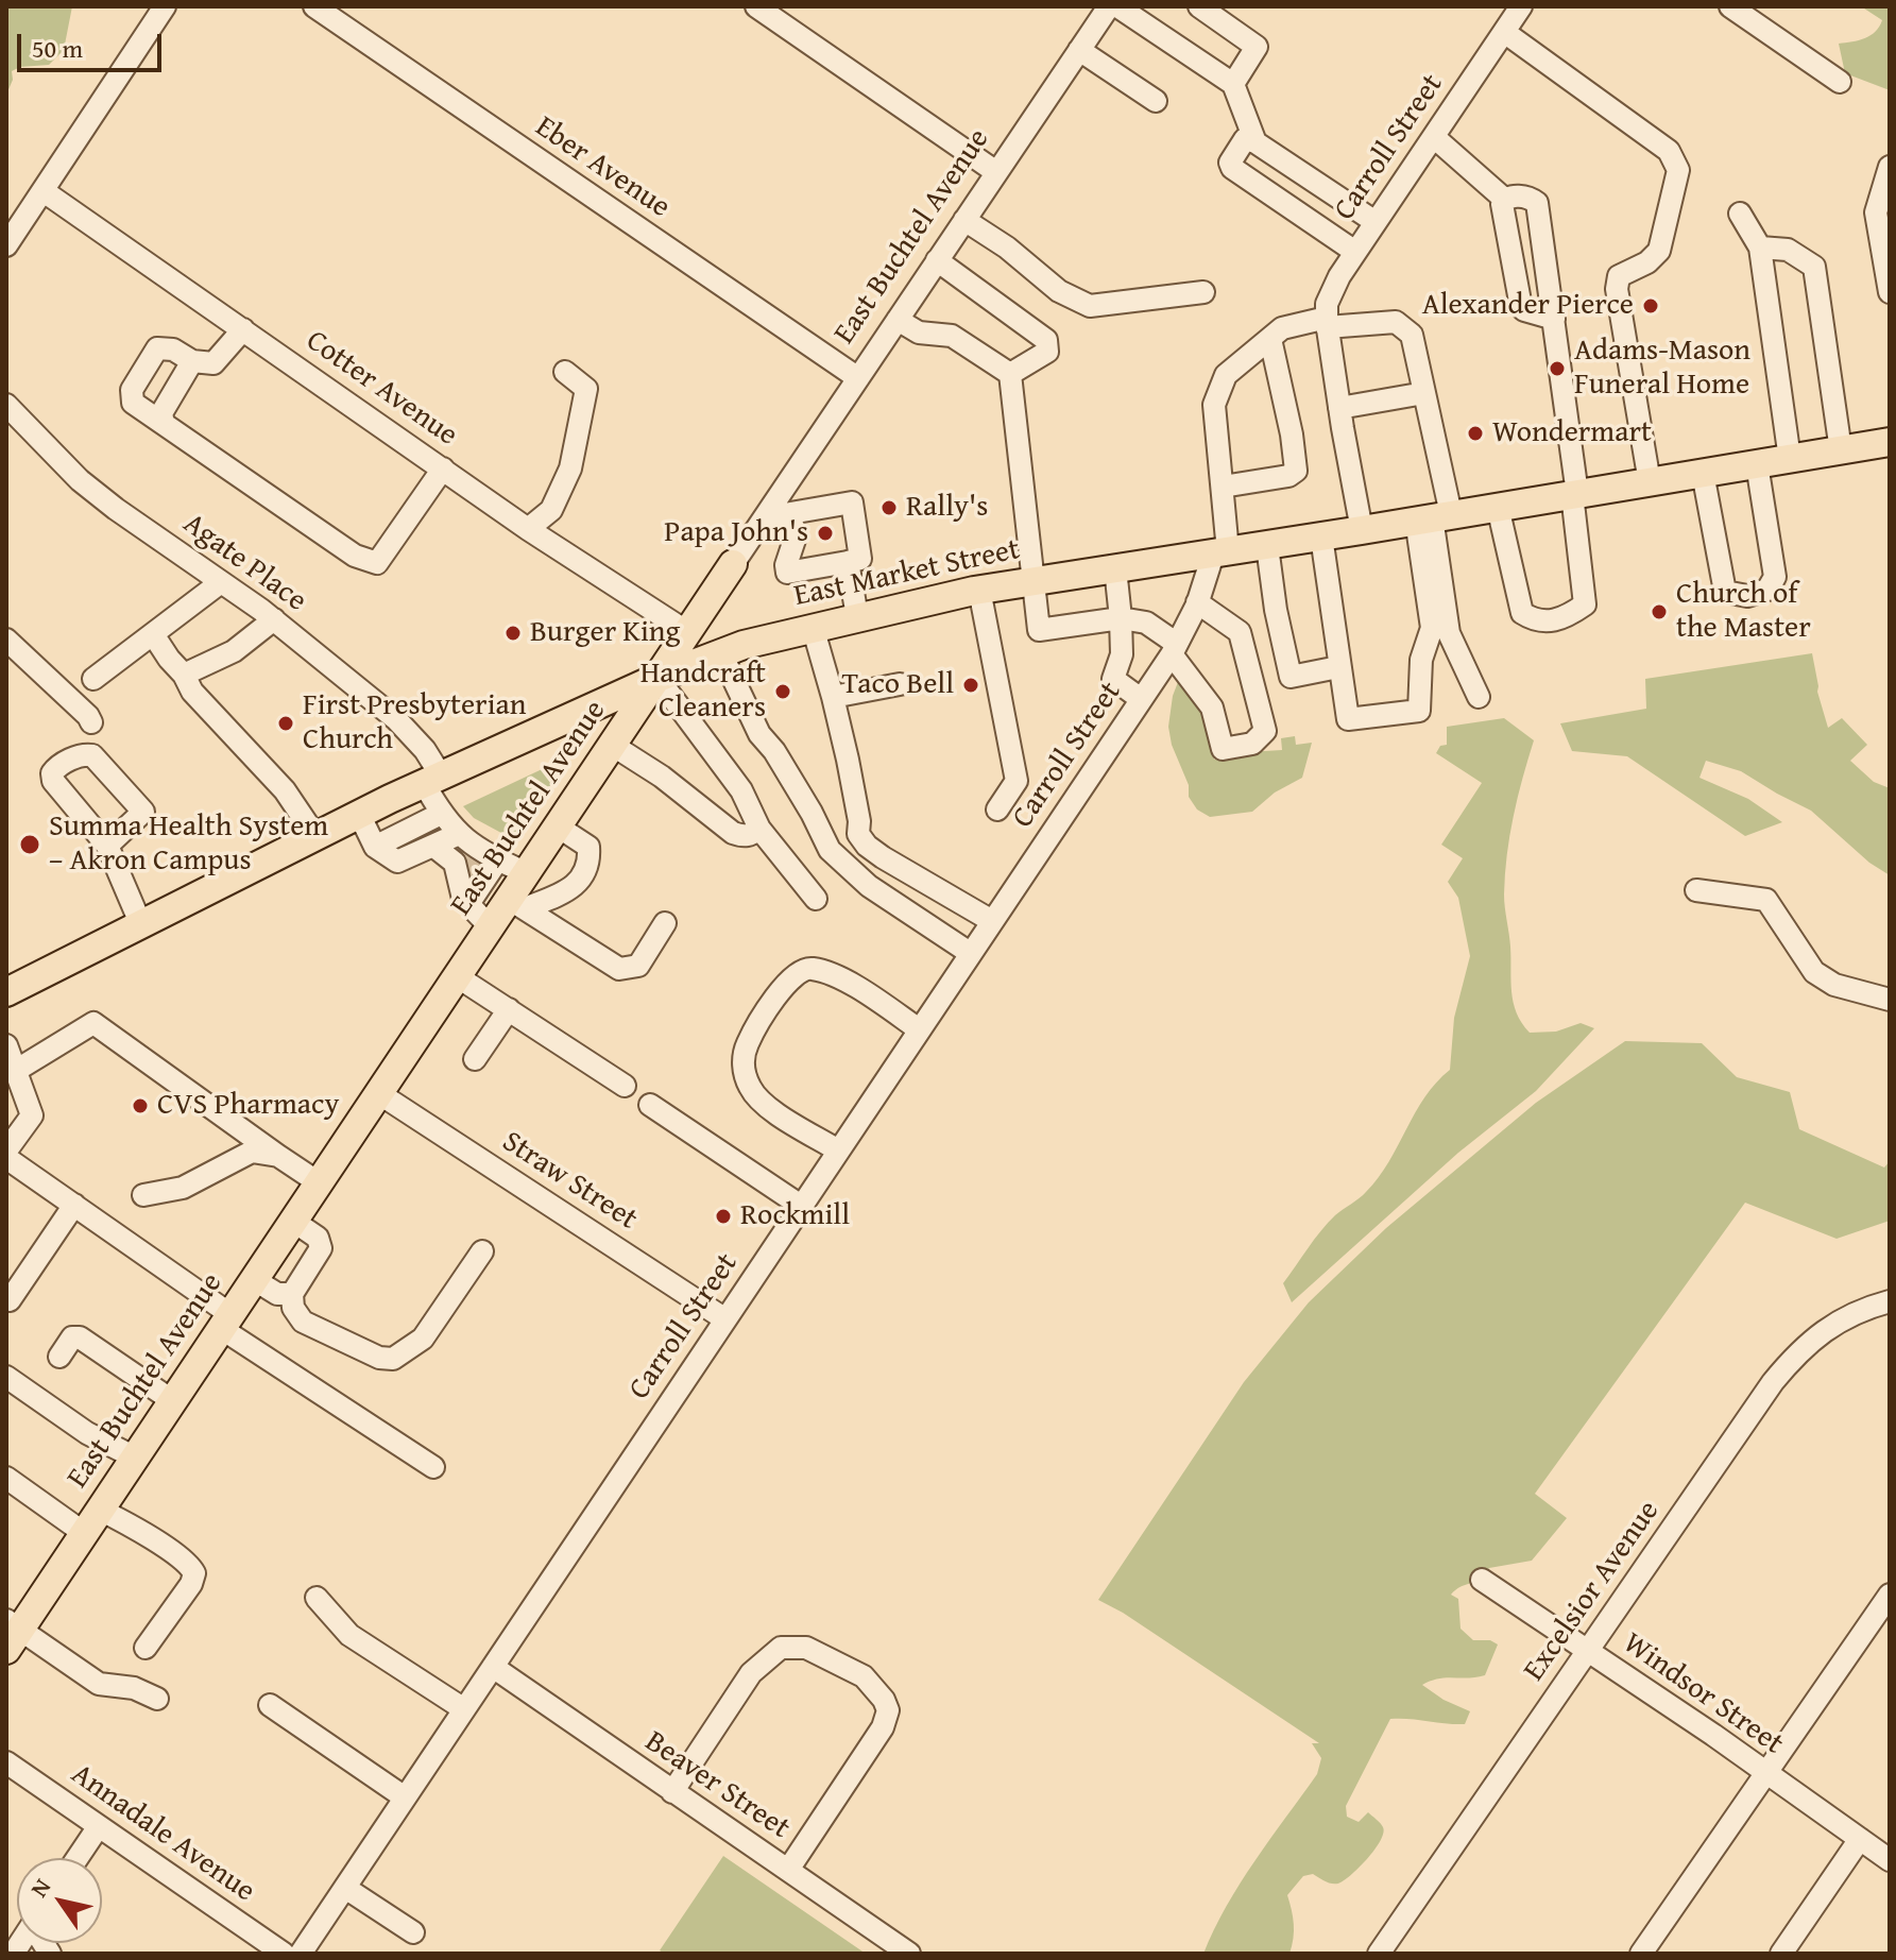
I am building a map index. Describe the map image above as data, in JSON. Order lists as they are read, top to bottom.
{
  "streets": {
    "main road": ["East Buchtel Avenue", "East Market Street"],
    "street": [
      "Carroll Street",
      "Eber Avenue",
      "Cotter Avenue",
      "Agate Place",
      "Straw Street",
      "Excelsior Avenue",
      "Windsor Street",
      "Beaver Street",
      "Annadale Avenue"
    ]
  },
  "crossings": [
    ["Carroll Street", "East Market Street"],
    ["Carroll Street", "Straw Street"],
    ["Carroll Street", "Beaver Street"],
    ["Eber Avenue", "East Buchtel Avenue"],
    ["East Buchtel Avenue", "Cotter Avenue"],
    ["East Buchtel Avenue", "Agate Place"],
    ["East Buchtel Avenue", "East Market Street"],
    ["East Buchtel Avenue", "Straw Street"],
    ["Agate Place", "East Market Street"],
    ["Excelsior Avenue", "Windsor Street"]
  ],
  "places": [
    "Alexander Pierce",
    "Adams-Mason Funeral Home",
    "Wondermart",
    "Rally's",
    "Papa John's",
    "Church of the Master",
    "Burger King",
    "Taco Bell",
    "Handcraft Cleaners",
    "First Presbyterian Church",
    "Summa Health System – Akron Campus",
    "CVS Pharmacy",
    "Rockmill"
  ],
  "scale_bar": "50 m",
  "north": "top left"
}
